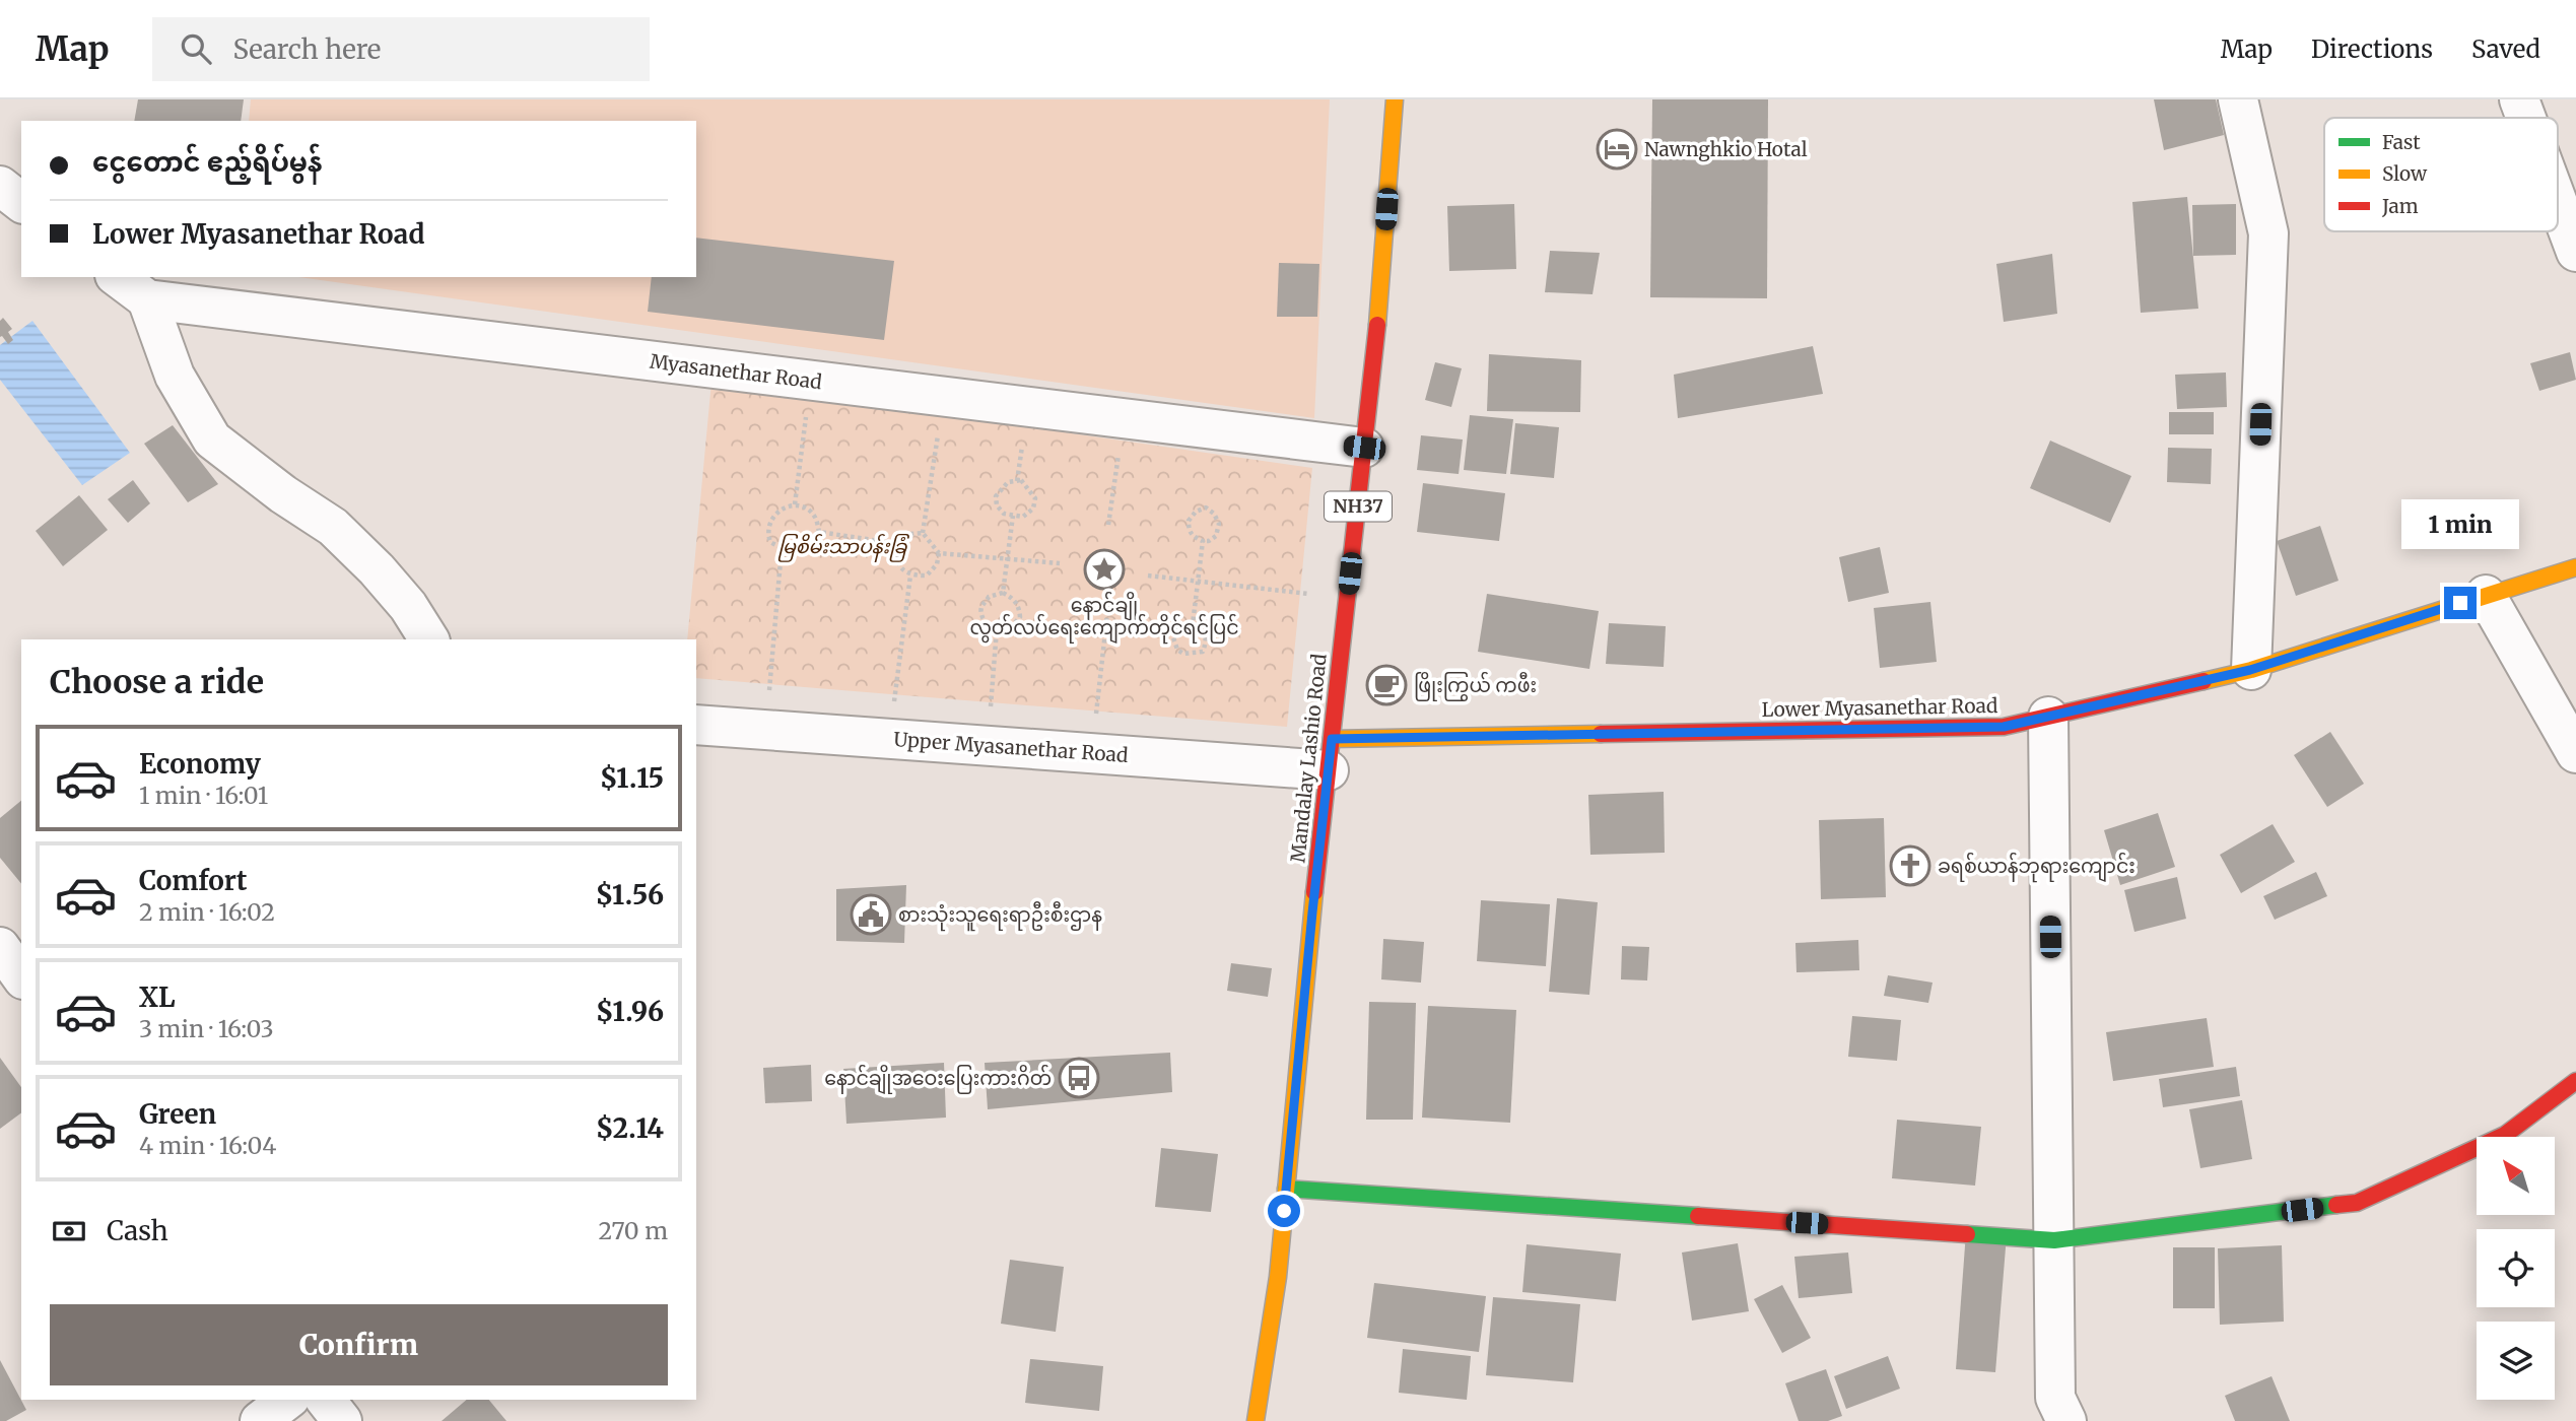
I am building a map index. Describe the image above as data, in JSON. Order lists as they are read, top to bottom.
{
  "streets": {
    "main road": ["NH37", "Lower Myasanethar Road", "Mandalay Lashio Road"],
    "street": ["Myasanethar Road", "Upper Myasanethar Road"]
  },
  "crossings": [
    ["Myasanethar Road", "Mandalay Lashio Road"],
    ["Lower Myasanethar Road", "Upper Myasanethar Road"],
    ["Lower Myasanethar Road", "Mandalay Lashio Road"],
    ["Upper Myasanethar Road", "Mandalay Lashio Road"]
  ],
  "parks": ["မြစိမ်းသာပန်းခြံ"],
  "places": {
    "hotel": ["Nawnghkio Hotal"],
    "place": ["နောင်ချို လွတ်လပ်ရေးကျောက်တိုင်ရင်ပြင်"],
    "cafe": ["ဖြိုးကြွယ် ကဖီး"],
    "church": ["ခရစ်ယာန်ဘုရားကျောင်း"],
    "public building": ["စားသုံးသူရေးရာဦးစီးဌာန"],
    "bus stop": ["နောင်ချိုအဝေးပြေးကားဂိတ်"]
  },
  "legend": ["Fast", "Slow", "Jam"],
  "north": "top left",
  "page": {
    "header": "Map",
    "search": "Search here",
    "nav": ["Map", "Directions", "Saved"],
    "banner": ["ငွေတောင် ဧည့်ရိပ်မွန်", "Lower Myasanethar Road"],
    "bubble": "1 min",
    "heading": "Choose a ride",
    "list": [
      {
        "name": "Economy",
        "note": "1 min · 16:01",
        "value": "$1.15"
      },
      {
        "name": "Comfort",
        "note": "2 min · 16:02",
        "value": "$1.56"
      },
      {
        "name": "XL",
        "note": "3 min · 16:03",
        "value": "$1.96"
      },
      {
        "name": "Green",
        "note": "4 min · 16:04",
        "value": "$2.14"
      }
    ],
    "pay": ["Cash", "270 m"],
    "buttons": "Confirm"
  }
}
